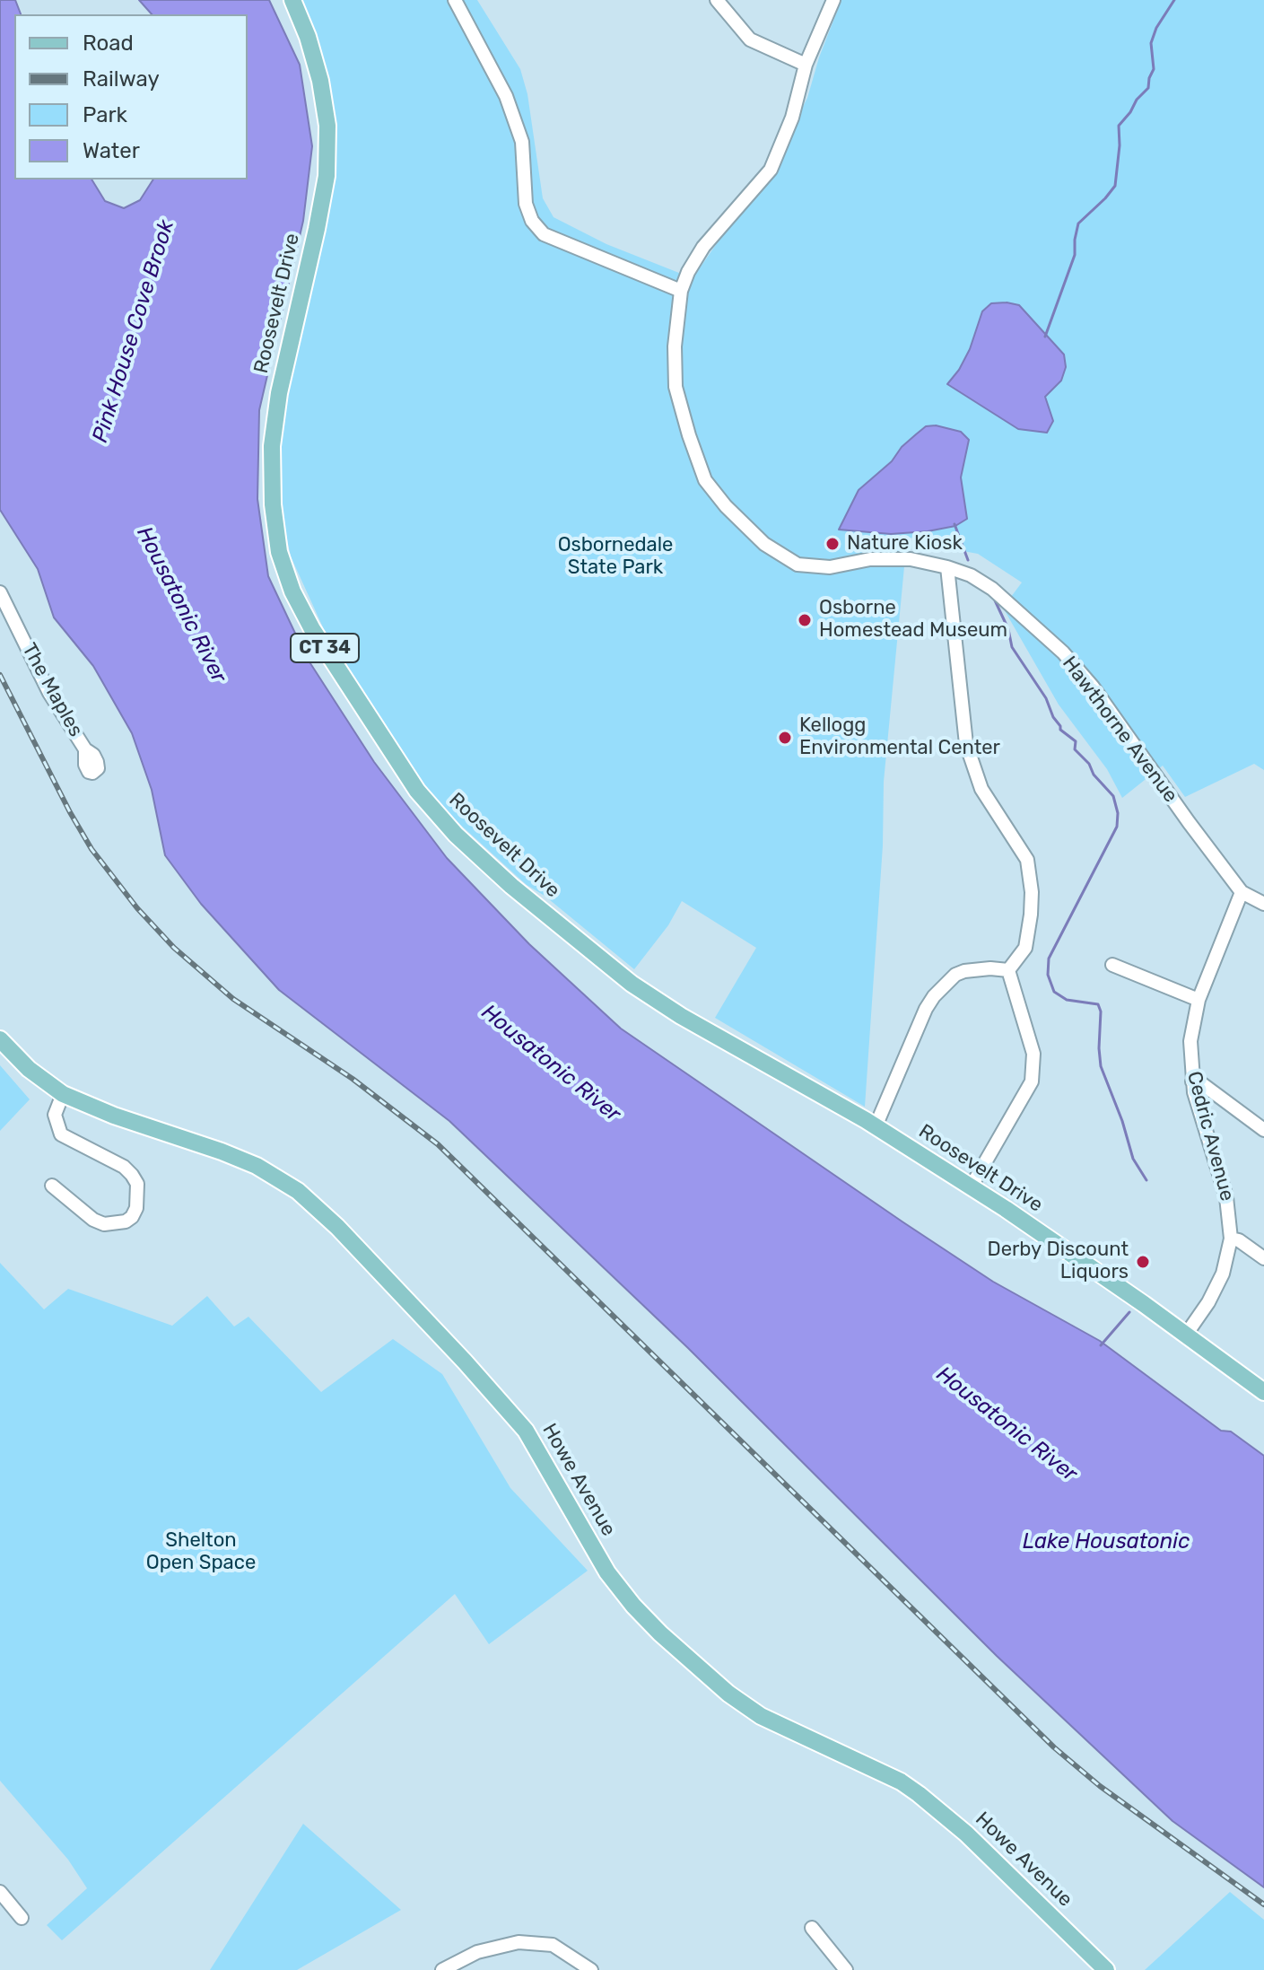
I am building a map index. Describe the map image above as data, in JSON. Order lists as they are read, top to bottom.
{
  "streets": {
    "main road": ["Roosevelt Drive", "CT 34", "Howe Avenue"],
    "street": ["The Maples", "Hawthorne Avenue", "Cedric Avenue"]
  },
  "crossings": [
    ["Roosevelt Drive", "Cedric Avenue"],
    ["Hawthorne Avenue", "Cedric Avenue"]
  ],
  "water": ["Pink House Cove Brook", "Housatonic River", "Lake Housatonic"],
  "parks": ["Osbornedale State Park", "Shelton Open Space"],
  "places": [
    "Nature Kiosk",
    "Osborne Homestead Museum",
    "Kellogg Environmental Center",
    "Derby Discount Liquors"
  ],
  "legend": [
    "Road",
    "Railway",
    "Park",
    "Water"
  ]
}
